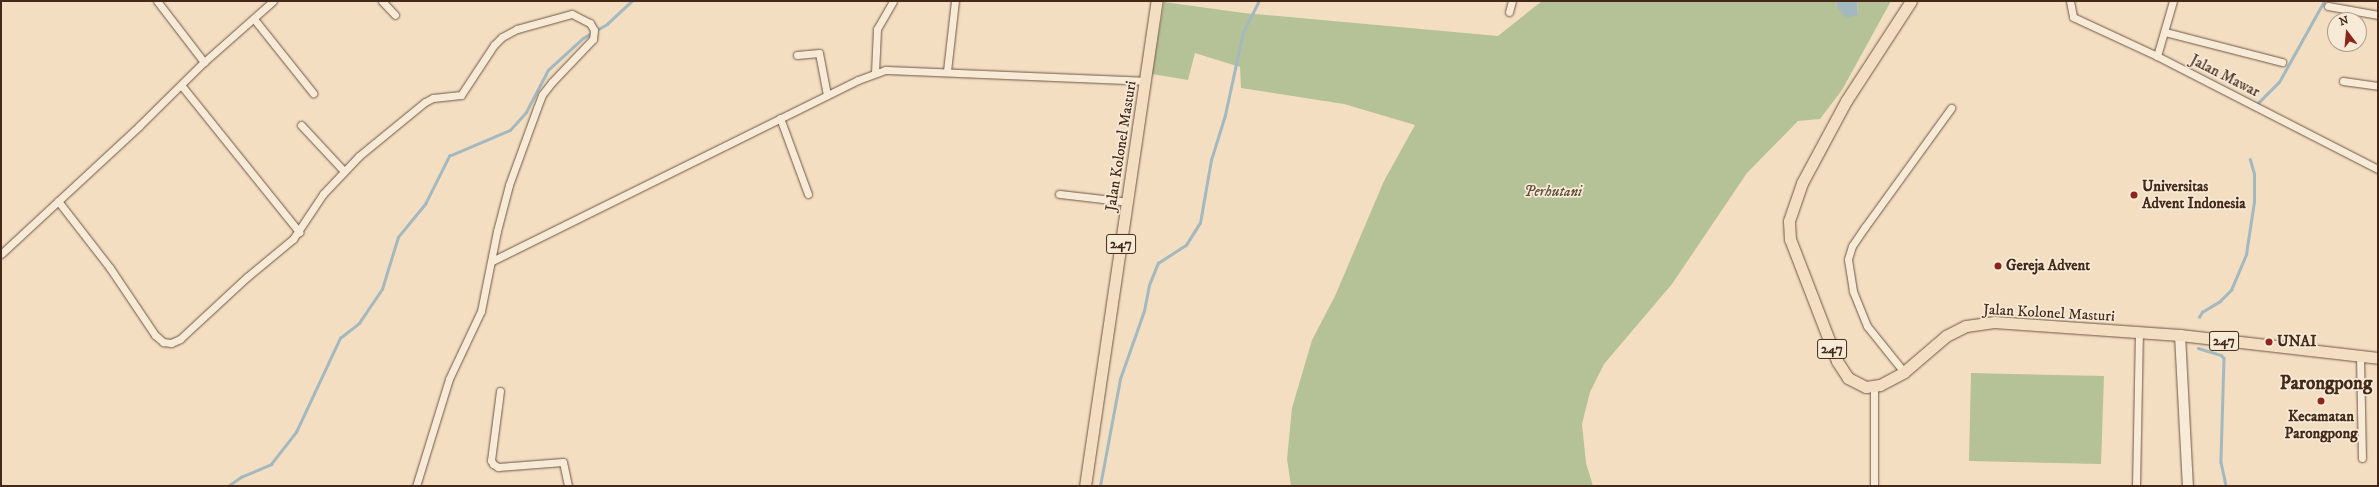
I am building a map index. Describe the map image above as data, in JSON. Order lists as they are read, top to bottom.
{
  "streets": {
    "main road": ["Jalan Kolonel Masturi", "247"],
    "street": ["Jalan Mawar"]
  },
  "crossings": [
    ["Jalan Kolonel Masturi", "247"]
  ],
  "districts": ["Parongpong"],
  "parks": ["Perhutani"],
  "places": [
    "Universitas Advent Indonesia",
    "Gereja Advent",
    "UNAI",
    "Kecamatan Parongpong"
  ],
  "north": "top"
}
